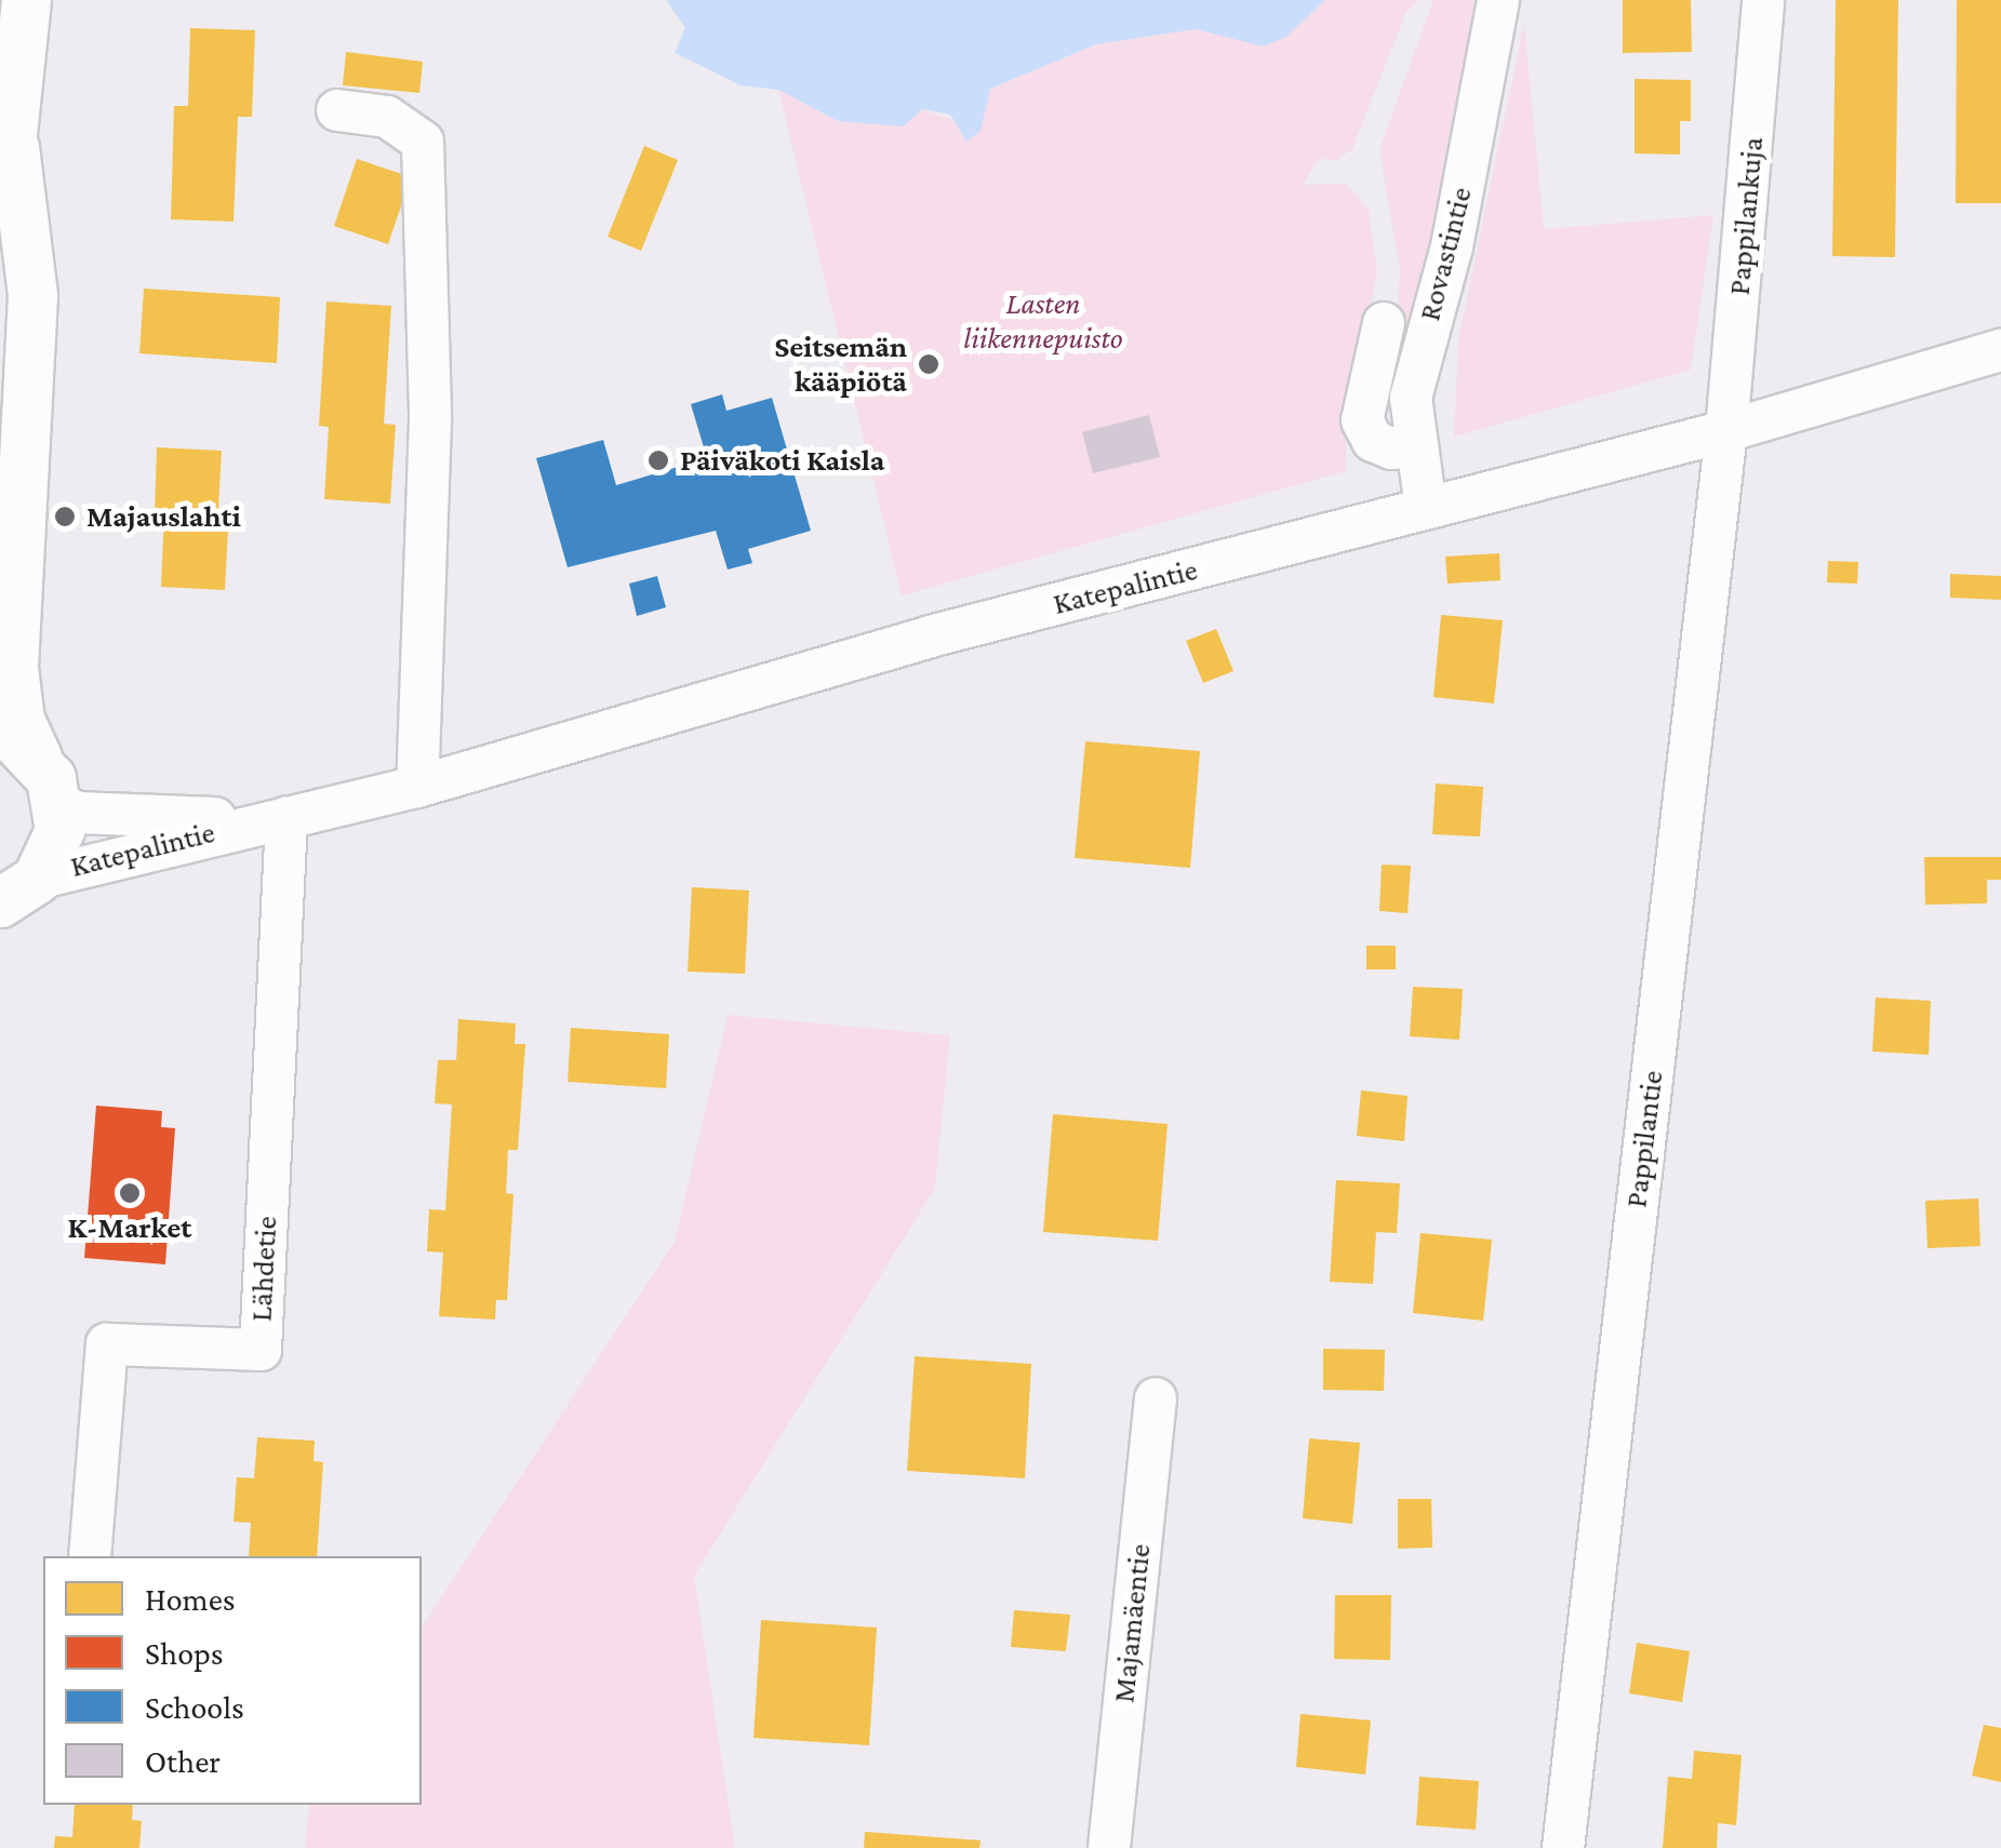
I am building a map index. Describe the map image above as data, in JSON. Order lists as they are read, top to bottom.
{
  "streets": {
    "street": [
      "Pappilankuja",
      "Rovastintie",
      "Katepalintie",
      "Pappilantie",
      "Lähdetie",
      "Majamäentie"
    ]
  },
  "crossings": [
    ["Pappilankuja", "Katepalintie"],
    ["Pappilankuja", "Pappilantie"],
    ["Rovastintie", "Katepalintie"],
    ["Katepalintie", "Pappilantie"],
    ["Katepalintie", "Lähdetie"]
  ],
  "parks": ["Lasten liikennepuisto"],
  "places": [
    "Seitsemän kääpiötä",
    "Päiväkoti Kaisla",
    "Majauslahti",
    "K-Market"
  ],
  "legend": [
    "Homes",
    "Shops",
    "Schools",
    "Other"
  ]
}
